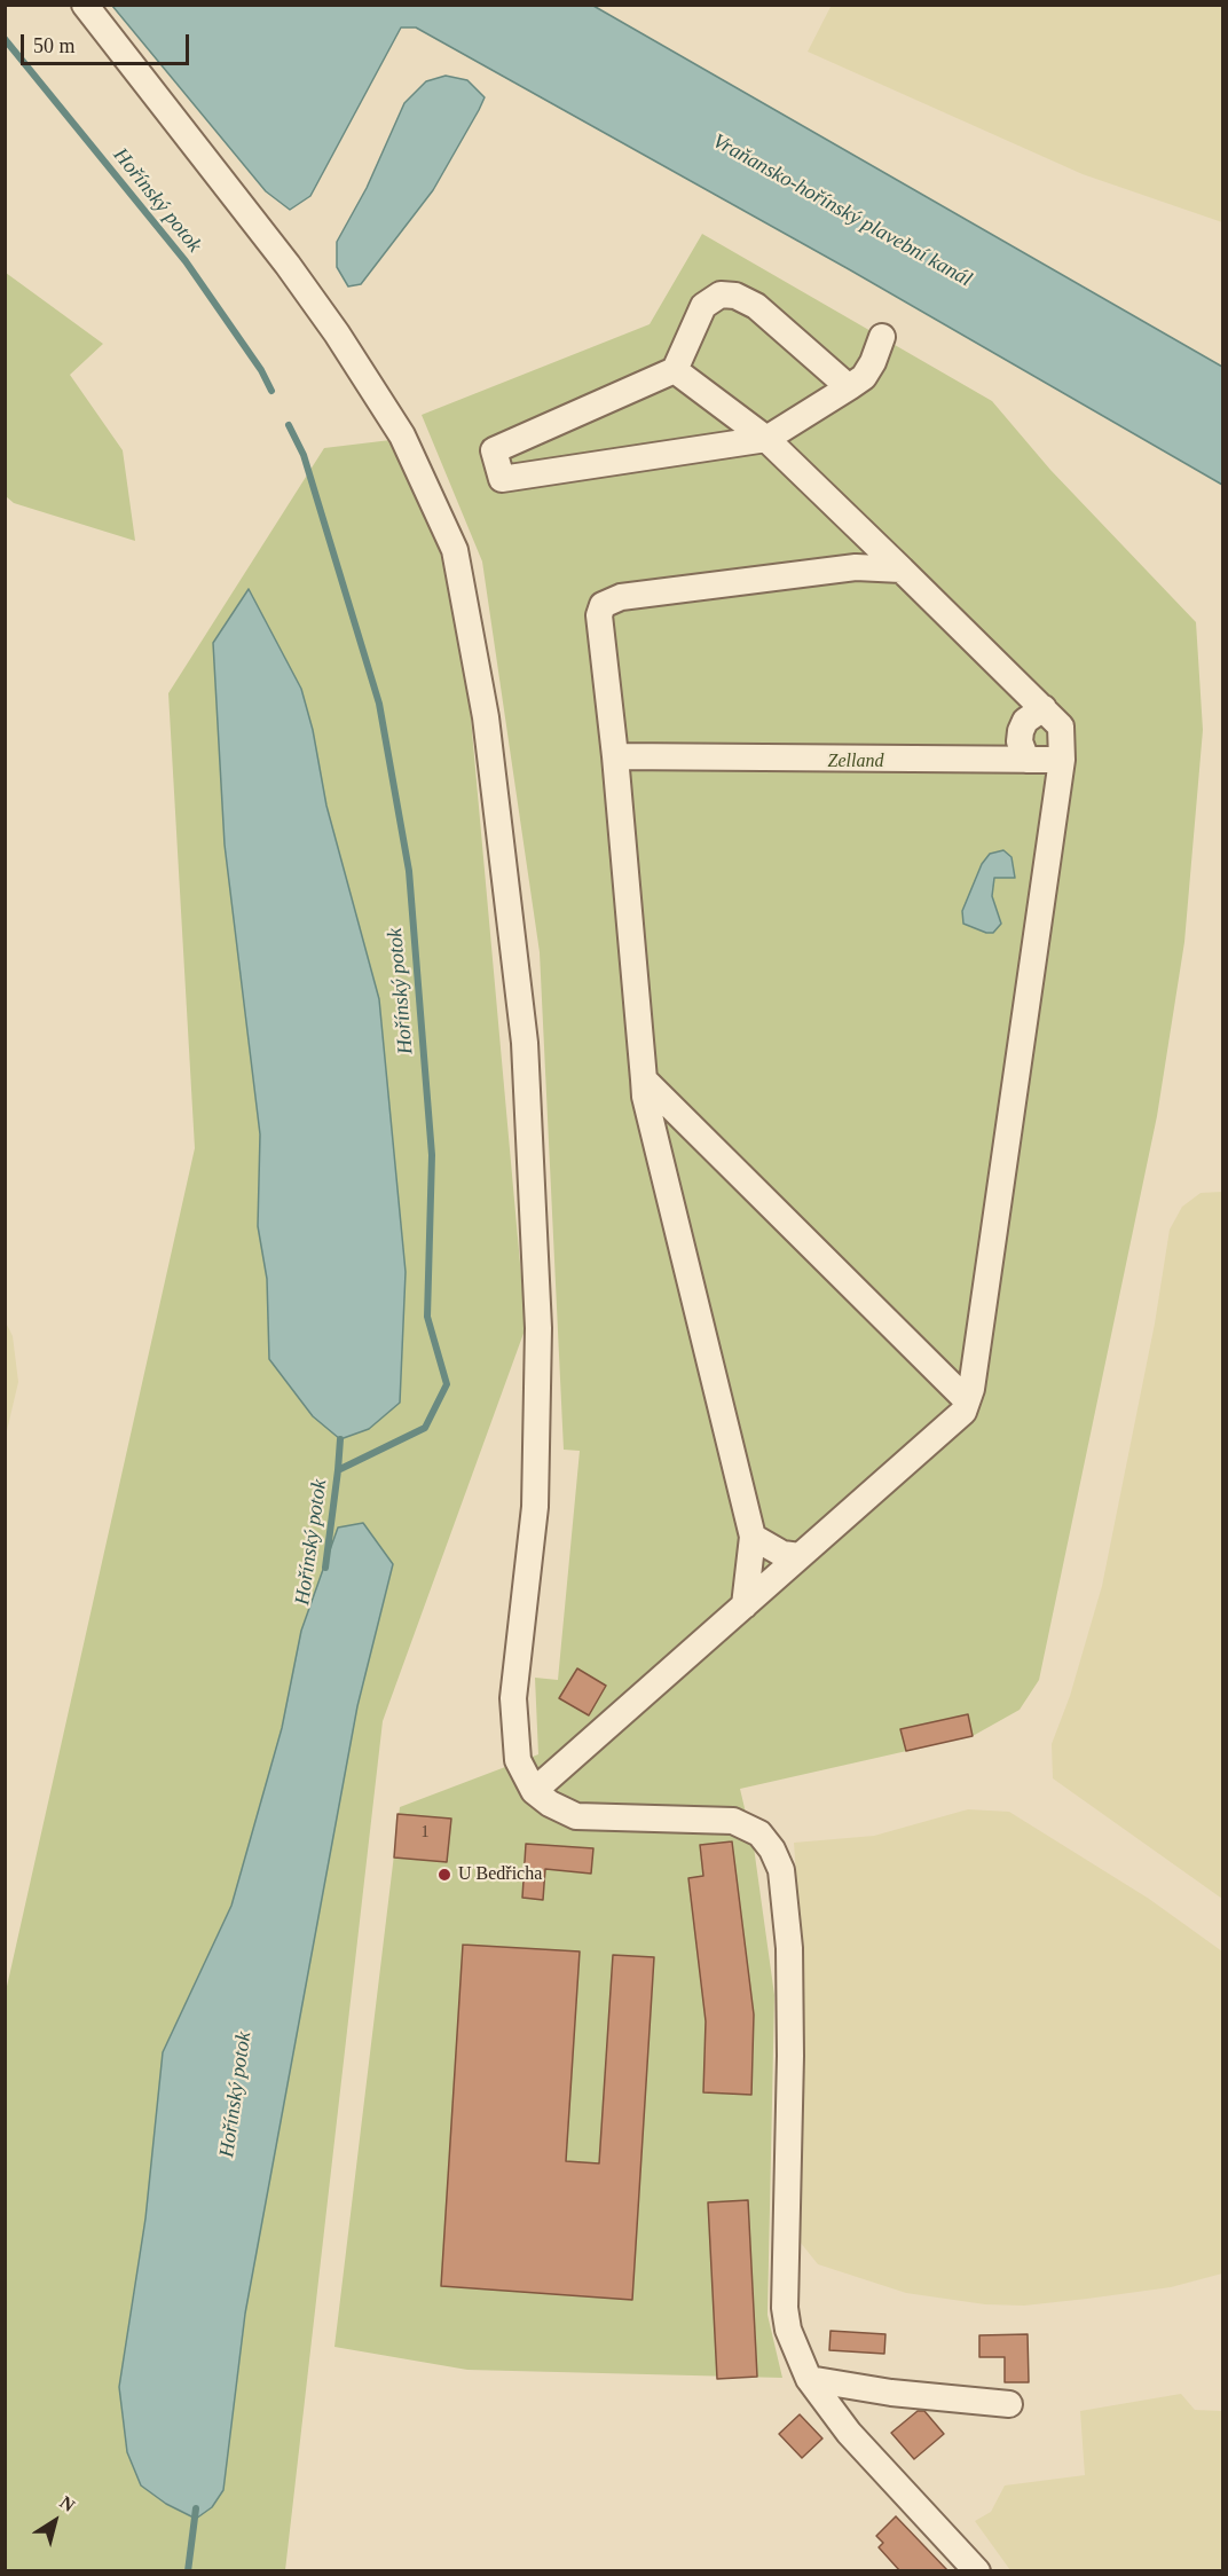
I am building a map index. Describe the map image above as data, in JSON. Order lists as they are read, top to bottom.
{
  "water": ["Hořínský potok", "Vraňansko-hořínský plavební kanál"],
  "parks": ["Zelland"],
  "places": ["U Bedřicha"],
  "house_numbers": ["1"],
  "scale_bar": "50 m",
  "north": "top right"
}
